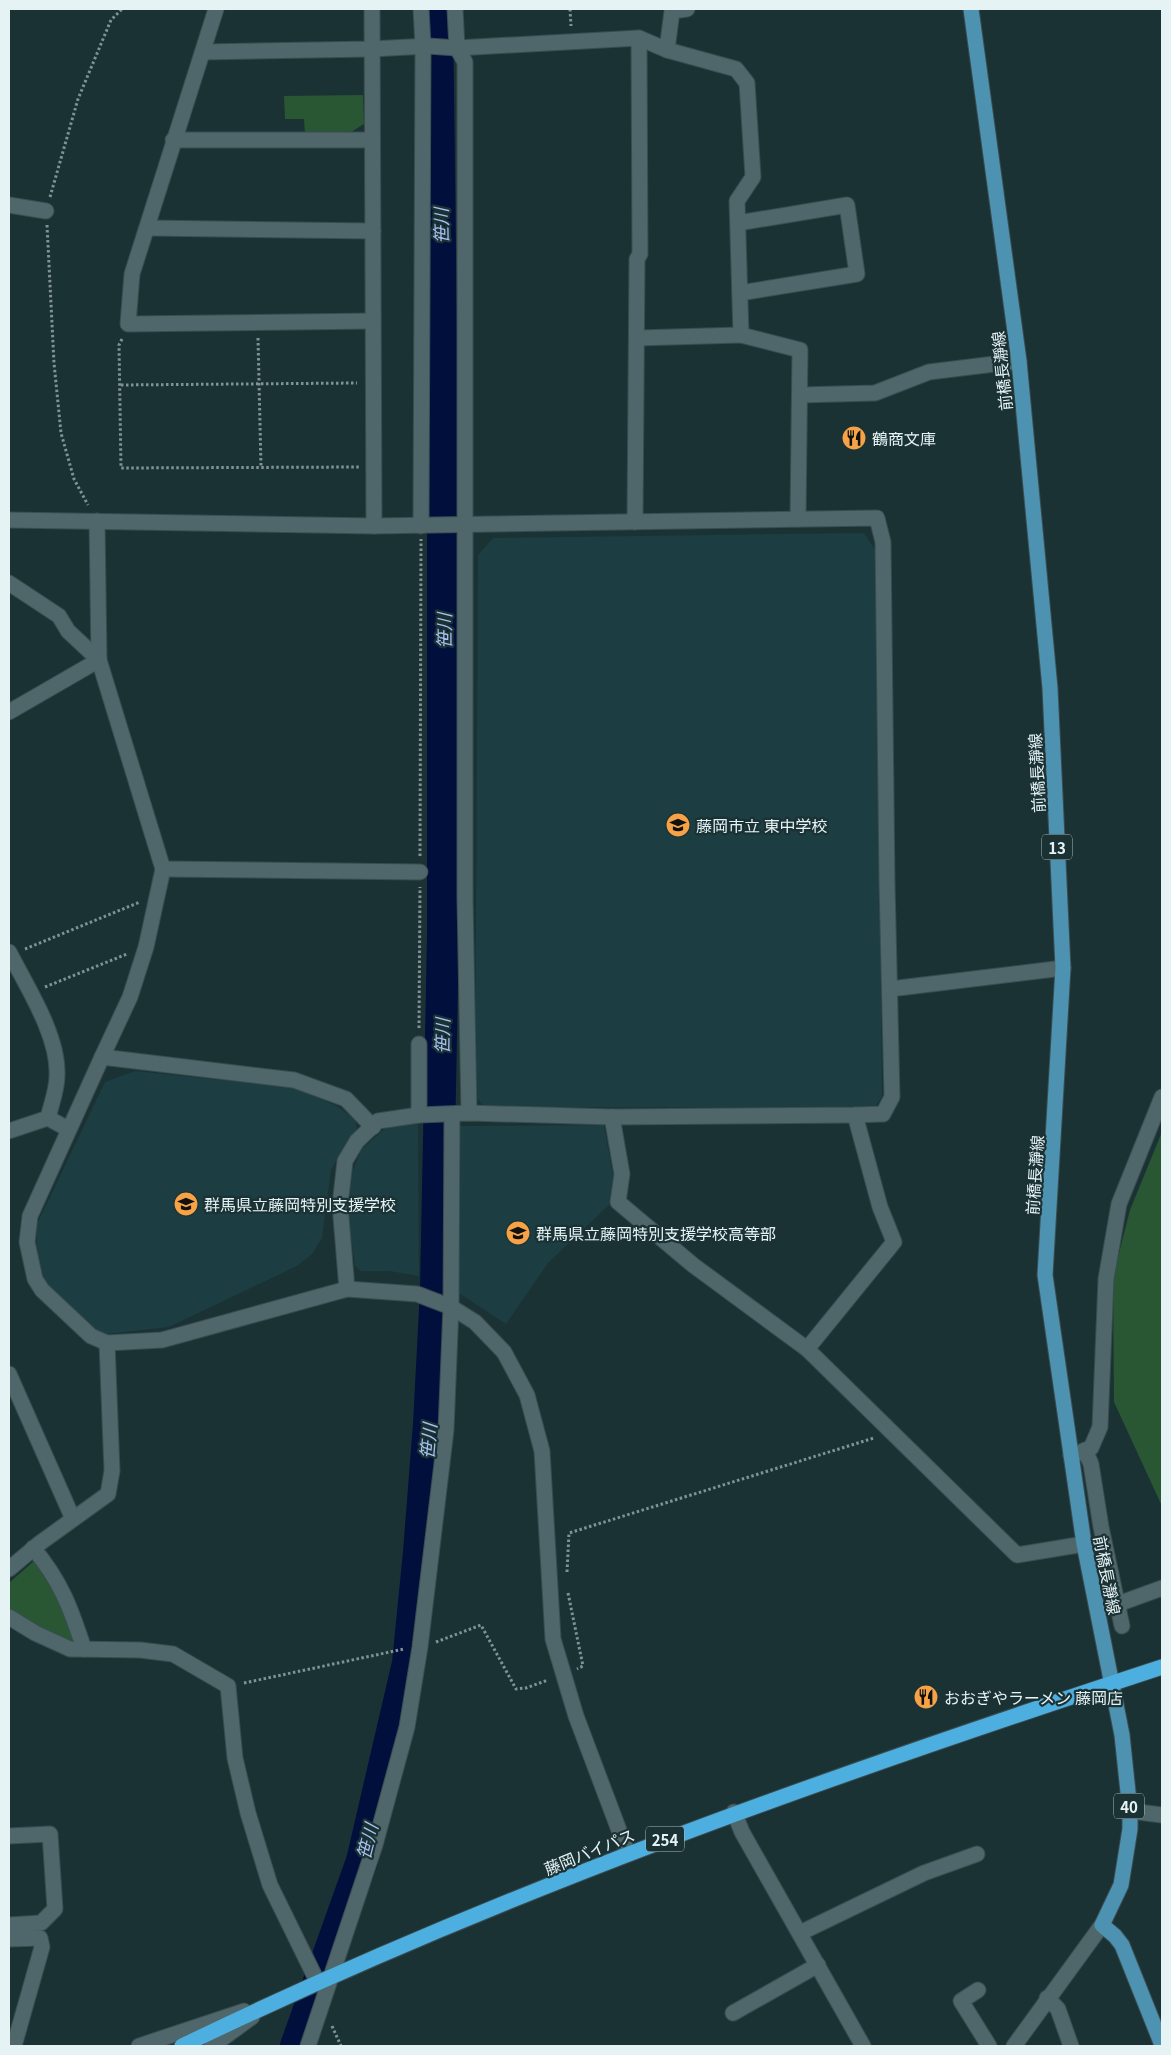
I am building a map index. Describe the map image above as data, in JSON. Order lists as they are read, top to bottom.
{
  "streets": {
    "highway": ["254", "藤岡バイパス"],
    "main road": ["前橋長瀞線", "13", "40"]
  },
  "crossings": [
    ["前橋長瀞線", "40"],
    ["前橋長瀞線", "藤岡バイパス"],
    ["40", "藤岡バイパス"]
  ],
  "water": ["笹川"],
  "places": {
    "restaurant": ["鶴商文庫", "おおぎやラーメン 藤岡店"],
    "school or university": ["藤岡市立 東中学校", "群馬県立藤岡特別支援学校", "群馬県立藤岡特別支援学校高等部"]
  }
}
